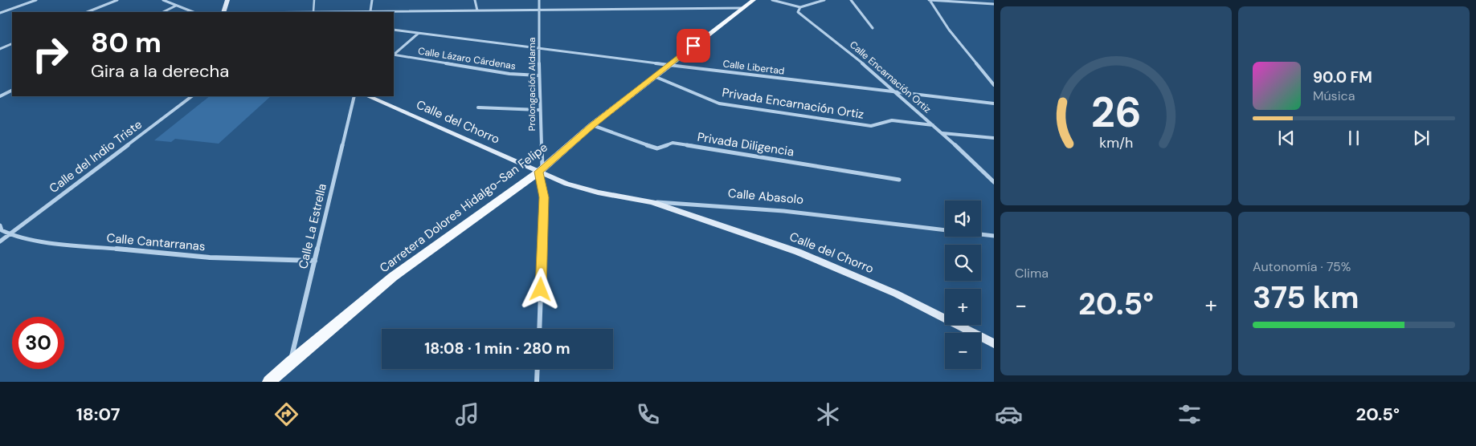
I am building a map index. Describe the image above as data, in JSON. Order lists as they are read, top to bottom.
{
  "streets": {
    "main road": ["Carretera Dolores Hidalgo-San Felipe"],
    "street": [
      "Calle Lázaro Cárdenas",
      "Calle Libertad",
      "Calle Encarnación Ortiz",
      "Prolongación Aldama",
      "Privada Encarnación Ortiz",
      "Calle del Chorro",
      "Privada Diligencia",
      "Calle del Indio Triste",
      "Calle Abasolo",
      "Calle La Estrella",
      "Calle Cantarranas"
    ]
  },
  "crossings": [
    ["Calle Lázaro Cárdenas", "Prolongación Aldama"],
    ["Calle Libertad", "Calle Encarnación Ortiz"],
    ["Calle Libertad", "Prolongación Aldama"],
    ["Calle Libertad", "Carretera Dolores Hidalgo-San Felipe"],
    ["Calle Encarnación Ortiz", "Privada Encarnación Ortiz"],
    ["Prolongación Aldama", "Calle del Chorro"],
    ["Prolongación Aldama", "Calle Abasolo"],
    ["Prolongación Aldama", "Carretera Dolores Hidalgo-San Felipe"],
    ["Privada Encarnación Ortiz", "Carretera Dolores Hidalgo-San Felipe"],
    ["Calle del Chorro", "Calle Abasolo"],
    ["Calle del Chorro", "Carretera Dolores Hidalgo-San Felipe"],
    ["Privada Diligencia", "Carretera Dolores Hidalgo-San Felipe"],
    ["Calle del Indio Triste", "Calle Cantarranas"],
    ["Calle Abasolo", "Carretera Dolores Hidalgo-San Felipe"],
    ["Carretera Dolores Hidalgo-San Felipe", "Calle La Estrella"],
    ["Calle La Estrella", "Calle Cantarranas"]
  ],
  "page": {
    "turn": ["80 m", "Gira a la derecha"],
    "song": ["90.0 FM", "Música"],
    "map_buttons": ["+", "−"],
    "tile": [
      "Clima",
      ["Autonomía · 75%", "375 km"]
    ],
    "heat": ["−", "20.5°", "+"],
    "limit": "30",
    "trip": "18:08 · 1 min · 280 m",
    "tabs": ["18:07", "20.5°"],
    "gauge": ["26", "km/h"]
  }
}
